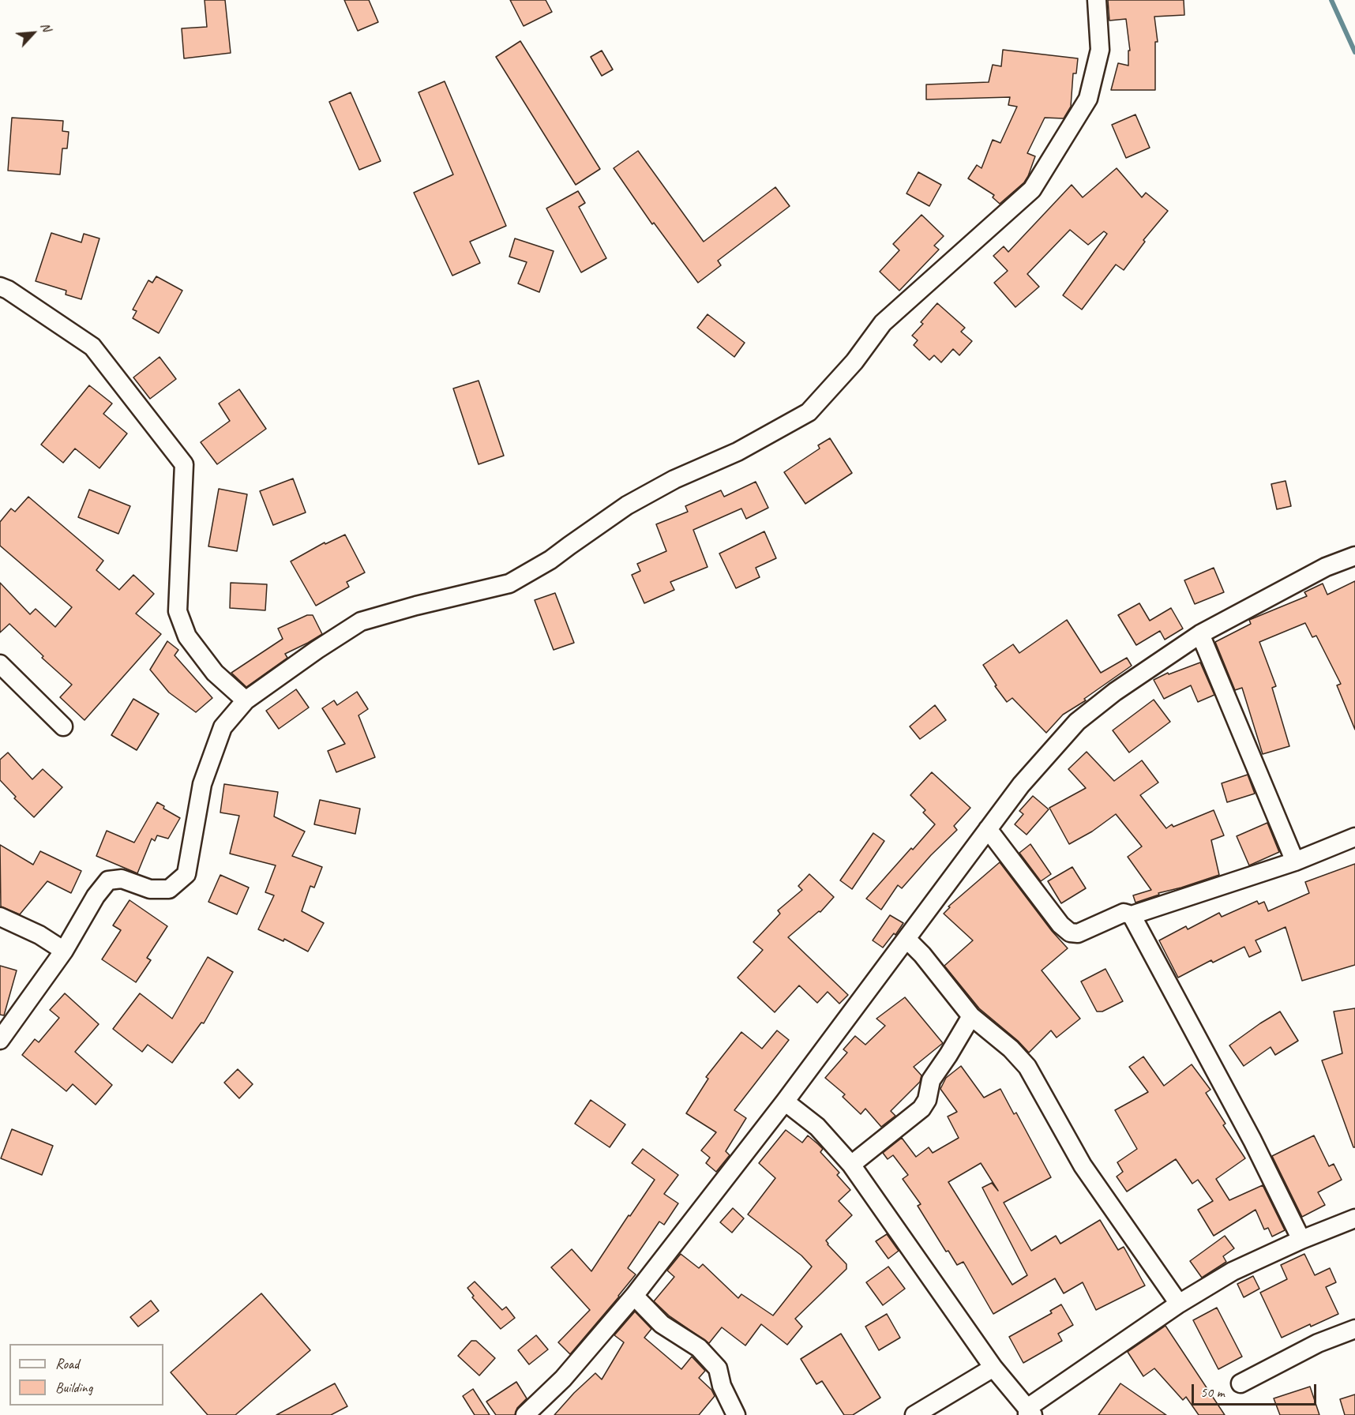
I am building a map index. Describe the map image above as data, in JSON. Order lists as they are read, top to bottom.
{
  "legend": ["Road", "Building"],
  "scale_bar": "50 m",
  "north": "top right"
}
